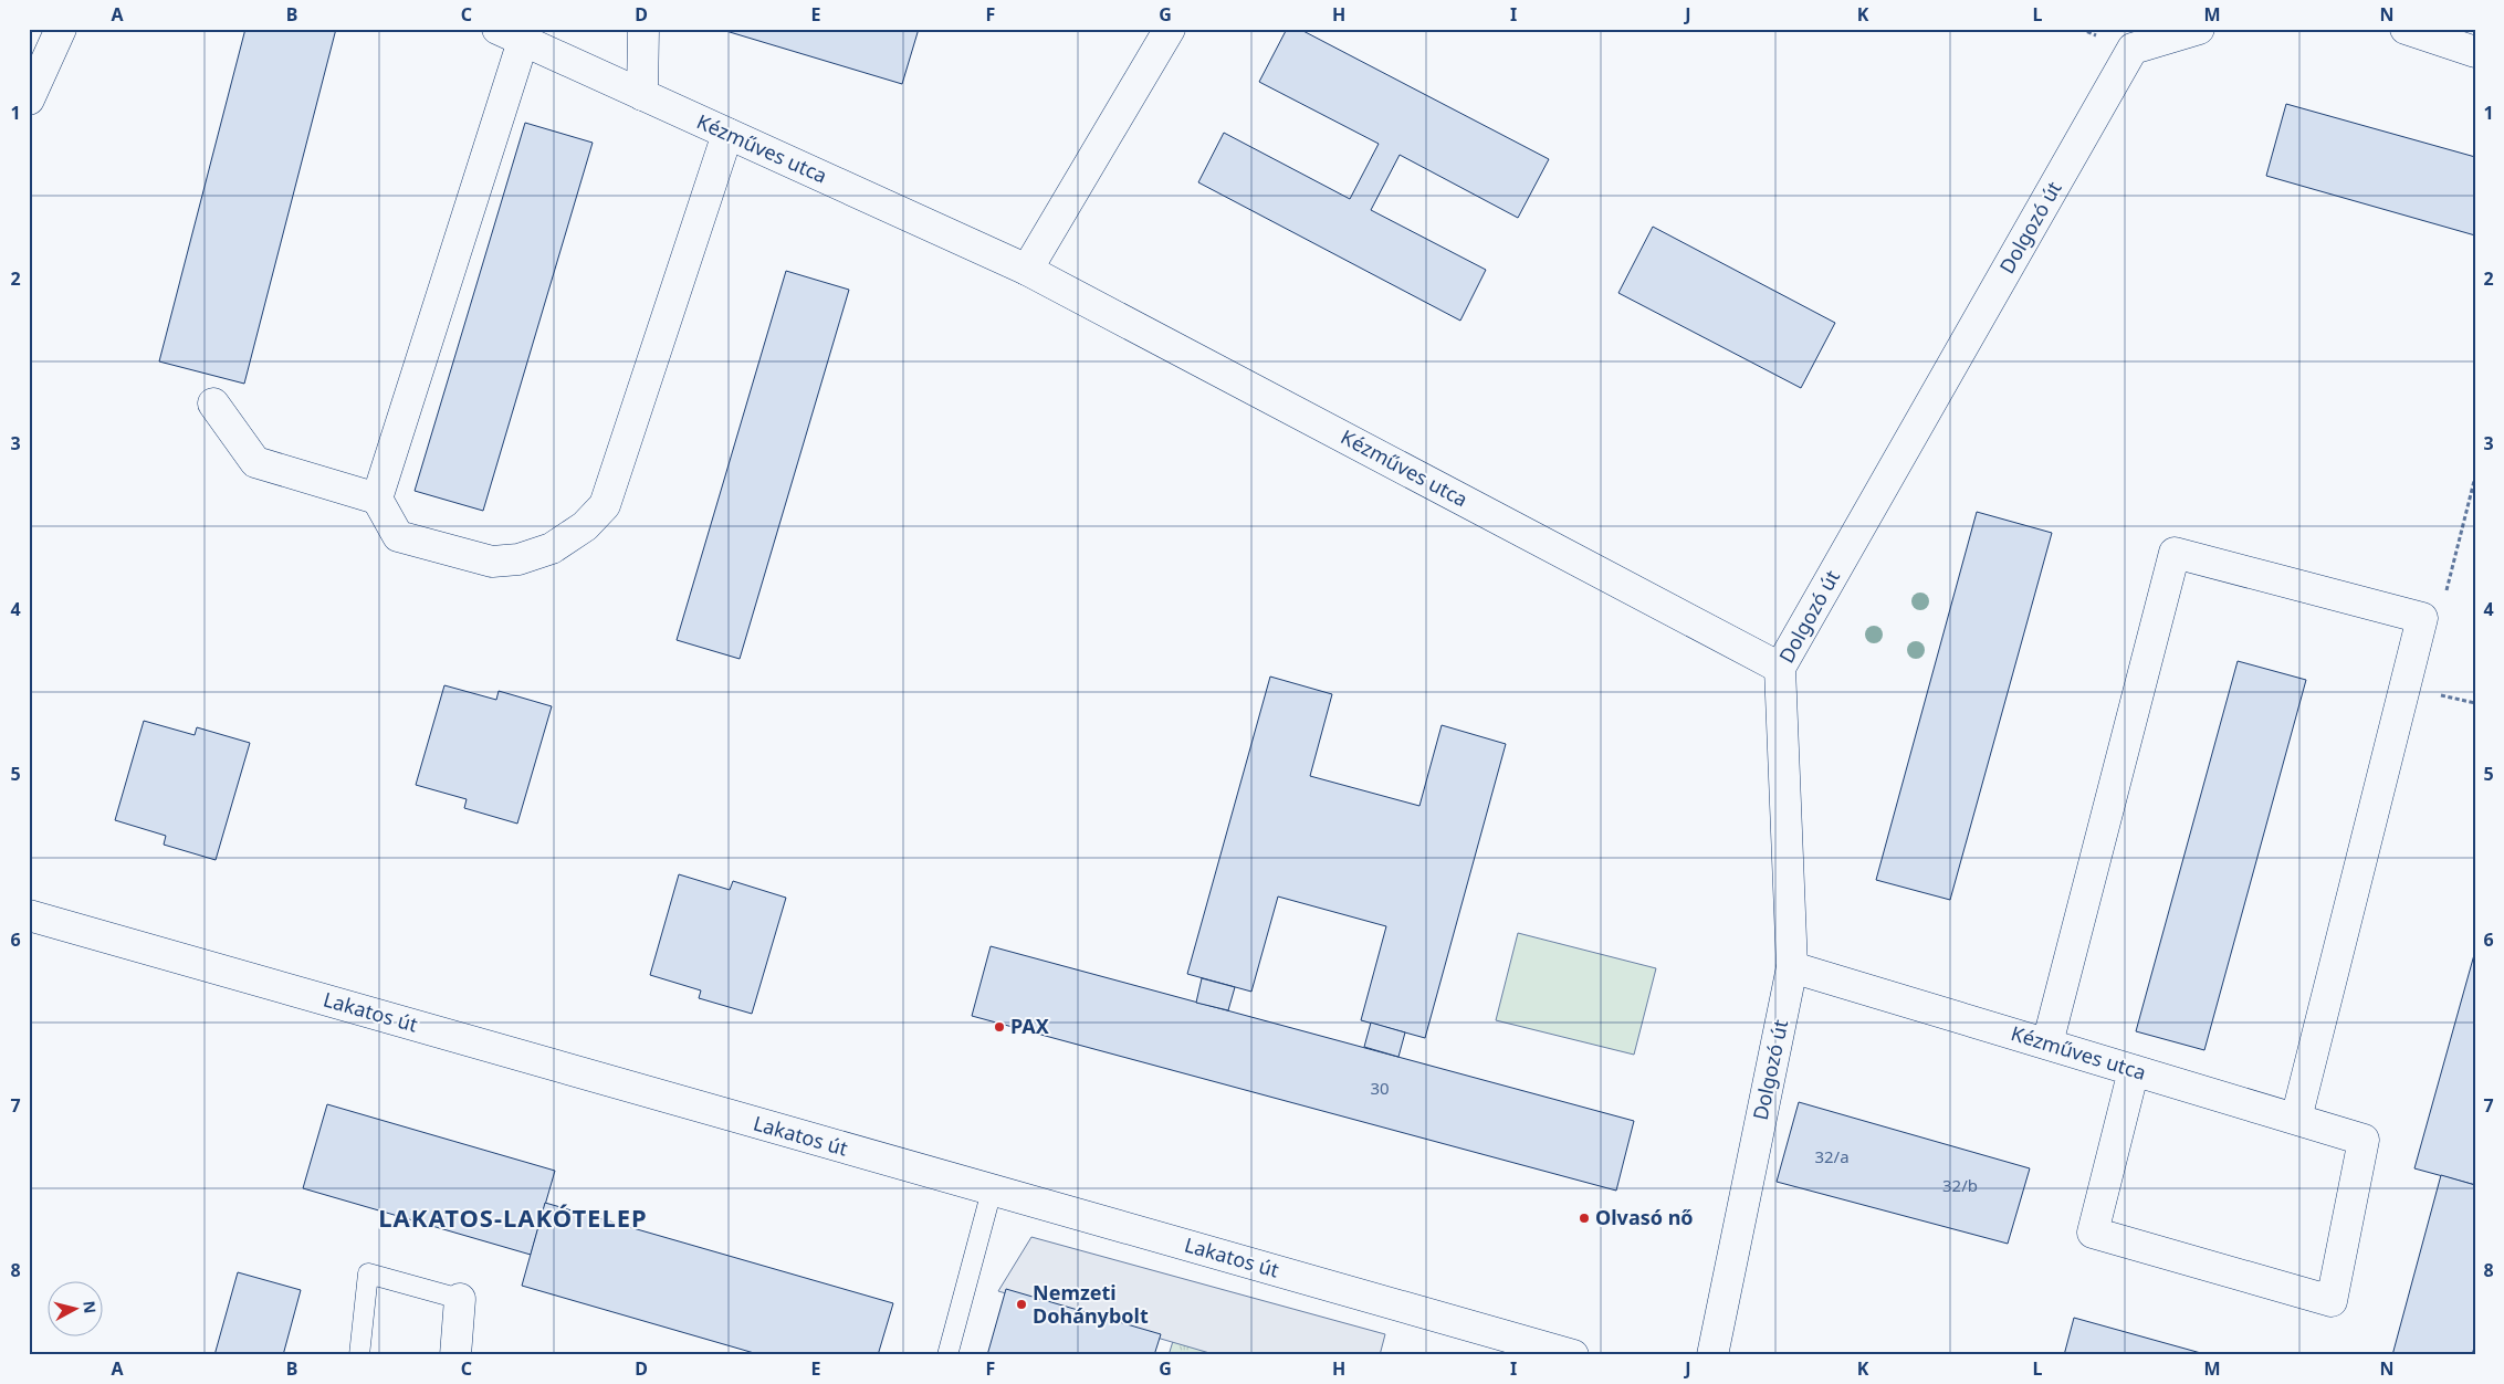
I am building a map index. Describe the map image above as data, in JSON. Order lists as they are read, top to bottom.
{
  "streets": {
    "street": ["Kézműves utca", "Dolgozó út", "Lakatos út"]
  },
  "crossings": [
    ["Kézműves utca", "Dolgozó út"]
  ],
  "districts": ["LAKATOS-LAKÓTELEP"],
  "places": ["PAX", "Olvasó nő", "Nemzeti Dohánybolt"],
  "house_numbers": ["30", "32/a", "32/b"],
  "north": "right",
  "grid": {
    "columns": [
      "A",
      "B",
      "C",
      "D",
      "E",
      "F",
      "G",
      "H",
      "I",
      "J",
      "K",
      "L",
      "M",
      "N"
    ],
    "rows": [
      "1",
      "2",
      "3",
      "4",
      "5",
      "6",
      "7",
      "8"
    ]
  }
}
